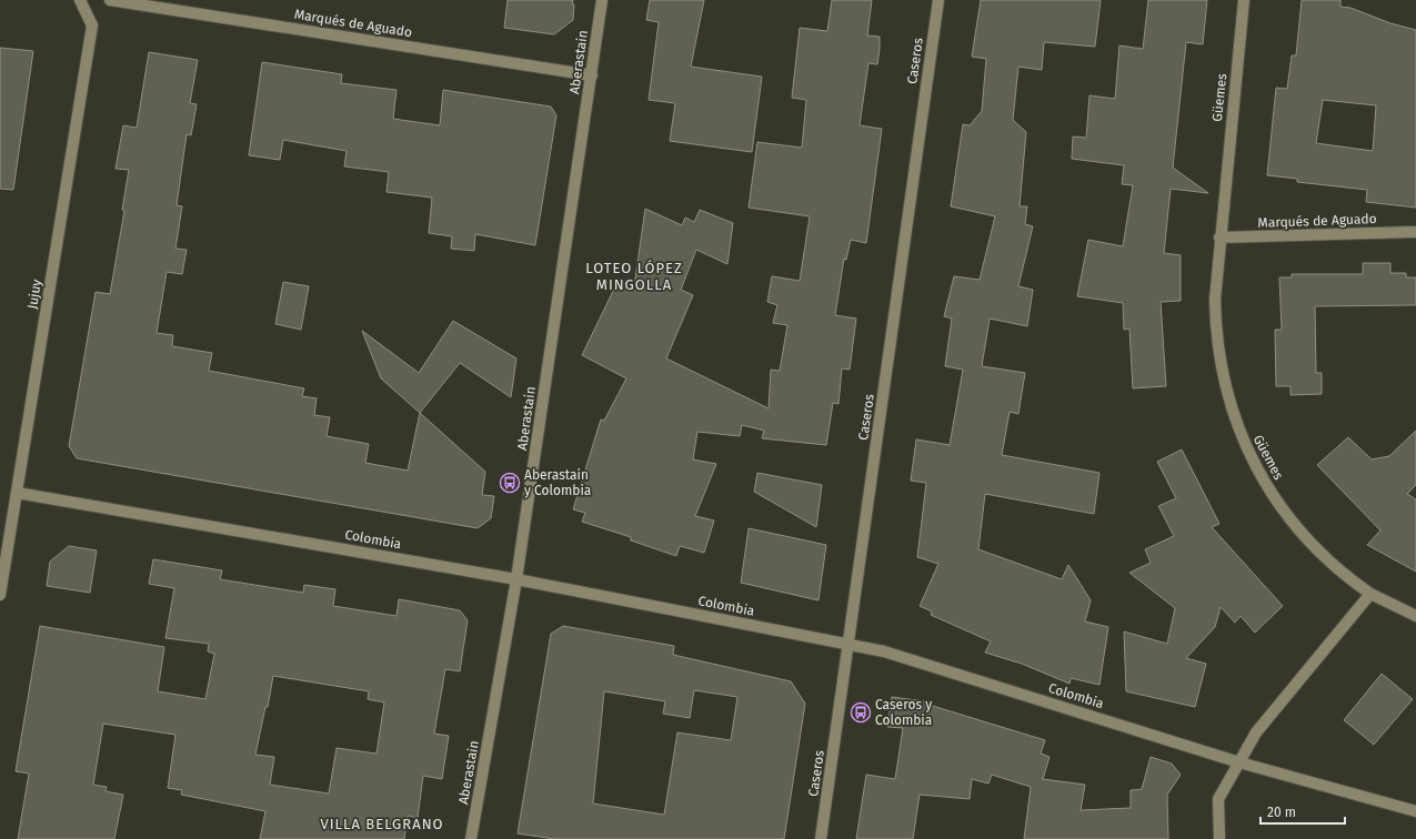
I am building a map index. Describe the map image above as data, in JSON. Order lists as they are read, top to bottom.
{
  "streets": {
    "street": [
      "Marqués de Aguado",
      "Caseros",
      "Aberastain",
      "Güemes",
      "Jujuy",
      "Colombia"
    ]
  },
  "crossings": [
    ["Marqués de Aguado", "Aberastain"],
    ["Marqués de Aguado", "Güemes"],
    ["Caseros", "Colombia"],
    ["Aberastain", "Colombia"],
    ["Jujuy", "Colombia"]
  ],
  "districts": ["LOTEO LÓPEZ MINGOLLA", "VILLA BELGRANO"],
  "places": {
    "bus stop": ["Aberastain y Colombia", "Caseros y Colombia"]
  },
  "scale_bar": "20 m"
}
